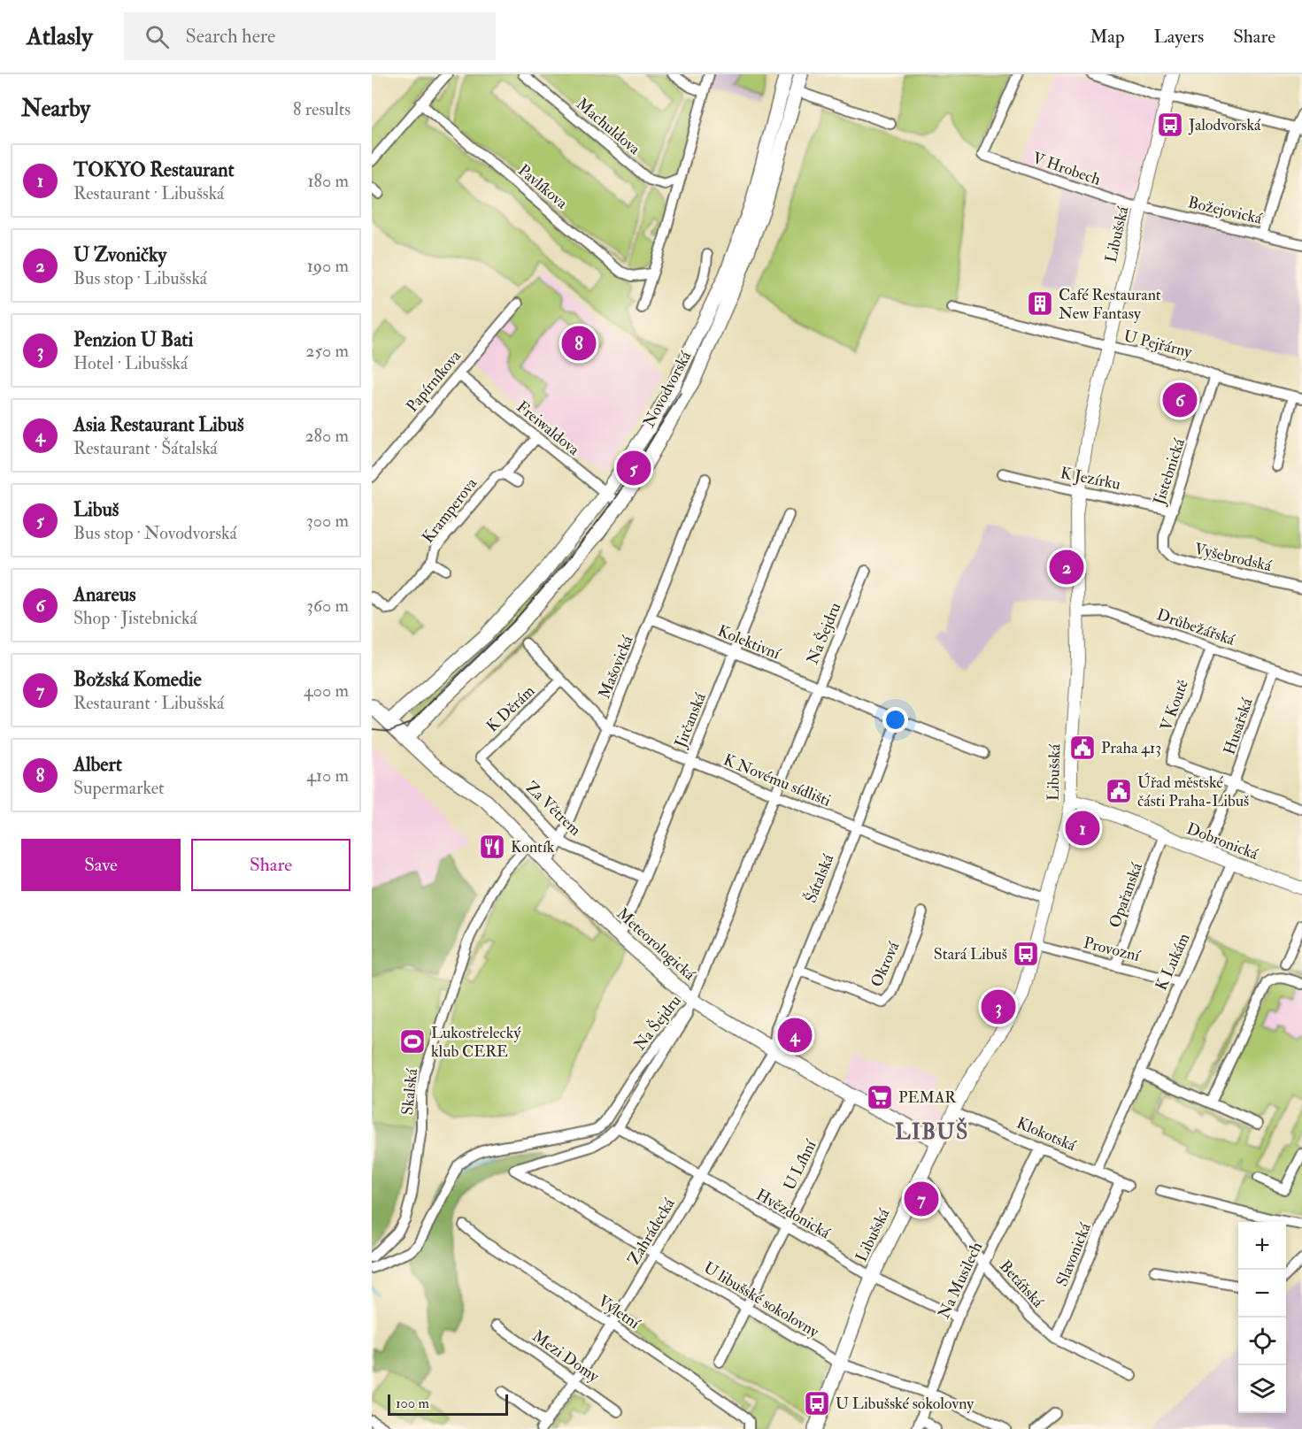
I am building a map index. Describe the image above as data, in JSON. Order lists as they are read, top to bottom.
{
  "streets": {
    "main road": ["Libušská", "Novodvorská", "Meteorologická"],
    "street": [
      "Machuldova",
      "V Hrobech",
      "Pavlíkova",
      "Božejovická",
      "U Pejřárny",
      "Papírníkova",
      "Freiwaldova",
      "Jistebnická",
      "K Jezírku",
      "Kramperova",
      "Vyšebrodská",
      "Drůbežářská",
      "Na Šejdru",
      "Kolektivní",
      "Mašovická",
      "V Koutě",
      "K Děrám",
      "Jirčanská",
      "Husařská",
      "K Novému sídlišti",
      "Za Větrem",
      "Dobronická",
      "Šátalská",
      "Opařanská",
      "Provozní",
      "K Lukám",
      "Okrová",
      "Skalská",
      "Klokotská",
      "U Líhní",
      "Hvězdonická",
      "Zahrádecká",
      "Slavonická",
      "Na Musilech",
      "Betáňská",
      "U libušské sokolovny",
      "Výletní",
      "Mezi Domy"
    ]
  },
  "crossings": [
    ["V Hrobech", "Božejovická"],
    ["V Hrobech", "Libušská"],
    ["Božejovická", "Libušská"],
    ["Libušská", "U Pejřárny"],
    ["Libušská", "K Jezírku"],
    ["Libušská", "Drůbežářská"],
    ["Libušská", "K Novému sídlišti"],
    ["Libušská", "Dobronická"],
    ["Libušská", "Meteorologická"],
    ["Libušská", "Provozní"],
    ["Libušská", "Klokotská"],
    ["Libušská", "Hvězdonická"],
    ["Libušská", "Betáňská"],
    ["Libušská", "U libušské sokolovny"],
    ["U Pejřárny", "Jistebnická"],
    ["Papírníkova", "Freiwaldova"],
    ["Novodvorská", "Freiwaldova"],
    ["Novodvorská", "Meteorologická"],
    ["Freiwaldova", "Kramperova"],
    ["Jistebnická", "K Jezírku"],
    ["Jistebnická", "Vyšebrodská"],
    ["Drůbežářská", "V Koutě"],
    ["Drůbežářská", "Husařská"],
    ["Na Šejdru", "Kolektivní"],
    ["Na Šejdru", "K Novému sídlišti"],
    ["Na Šejdru", "Meteorologická"],
    ["Kolektivní", "Mašovická"],
    ["Kolektivní", "Jirčanská"],
    ["Kolektivní", "Šátalská"],
    ["Mašovická", "K Novému sídlišti"],
    ["Mašovická", "Za Větrem"],
    ["Mašovická", "Meteorologická"],
    ["V Koutě", "Husařská"],
    ["K Děrám", "K Novému sídlišti"],
    ["K Děrám", "Za Větrem"],
    ["Jirčanská", "K Novému sídlišti"],
    ["Jirčanská", "Za Větrem"],
    ["Jirčanská", "Meteorologická"],
    ["Husařská", "Dobronická"],
    ["K Novému sídlišti", "Šátalská"],
    ["Dobronická", "Opařanská"],
    ["Dobronická", "K Lukám"],
    ["Šátalská", "Meteorologická"],
    ["Šátalská", "Okrová"],
    ["Šátalská", "Zahrádecká"],
    ["Opařanská", "Provozní"],
    ["Meteorologická", "Skalská"],
    ["Meteorologická", "U Líhní"],
    ["Meteorologická", "Zahrádecká"],
    ["Provozní", "K Lukám"],
    ["K Lukám", "Klokotská"],
    ["Klokotská", "Slavonická"],
    ["Klokotská", "Na Musilech"],
    ["U Líhní", "Hvězdonická"],
    ["U Líhní", "U libušské sokolovny"],
    ["Hvězdonická", "Zahrádecká"],
    ["Hvězdonická", "Na Musilech"],
    ["Hvězdonická", "U libušské sokolovny"],
    ["Zahrádecká", "U libušské sokolovny"],
    ["Zahrádecká", "Výletní"],
    ["Zahrádecká", "Mezi Domy"],
    ["Slavonická", "Betáňská"],
    ["Na Musilech", "Betáňská"],
    ["Na Musilech", "U libušské sokolovny"]
  ],
  "districts": ["LIBUŠ"],
  "places": {
    "bus stop": ["Jalodvorská", "Stará Libuš", "U Libušské sokolovny"],
    "building": ["Café Restaurant New Fantasy"],
    "public building": ["Praha 413", "Úřad městské části Praha-Libuš"],
    "restaurant": ["Kontík"],
    "sports": ["Lukostřelecký klub CERE"],
    "supermarket": ["PEMAR"]
  },
  "scale_bar": "100 m",
  "page": {
    "header": "Atlasly",
    "search": "Search here",
    "nav": ["Map", "Layers", "Share"],
    "heading": ["Nearby", "8 results"],
    "list": [
      {
        "mark": "1",
        "name": "TOKYO Restaurant",
        "note": "Restaurant · Libušská",
        "value": "180 m"
      },
      {
        "mark": "2",
        "name": "U Zvoničky",
        "note": "Bus stop · Libušská",
        "value": "190 m"
      },
      {
        "mark": "3",
        "name": "Penzion U Bati",
        "note": "Hotel · Libušská",
        "value": "250 m"
      },
      {
        "mark": "4",
        "name": "Asia Restaurant Libuš",
        "note": "Restaurant · Šátalská",
        "value": "280 m"
      },
      {
        "mark": "5",
        "name": "Libuš",
        "note": "Bus stop · Novodvorská",
        "value": "300 m"
      },
      {
        "mark": "6",
        "name": "Anareus",
        "note": "Shop · Jistebnická",
        "value": "360 m"
      },
      {
        "mark": "7",
        "name": "Božská Komedie",
        "note": "Restaurant · Libušská",
        "value": "400 m"
      },
      {
        "mark": "8",
        "name": "Albert",
        "note": "Supermarket",
        "value": "410 m"
      }
    ],
    "pins": [
      "8",
      "6",
      "5",
      "2",
      "1",
      "3",
      "4",
      "7"
    ],
    "buttons": ["Save", "Share"],
    "map_buttons": ["+", "−"],
    "scale": "100 m"
  }
}
